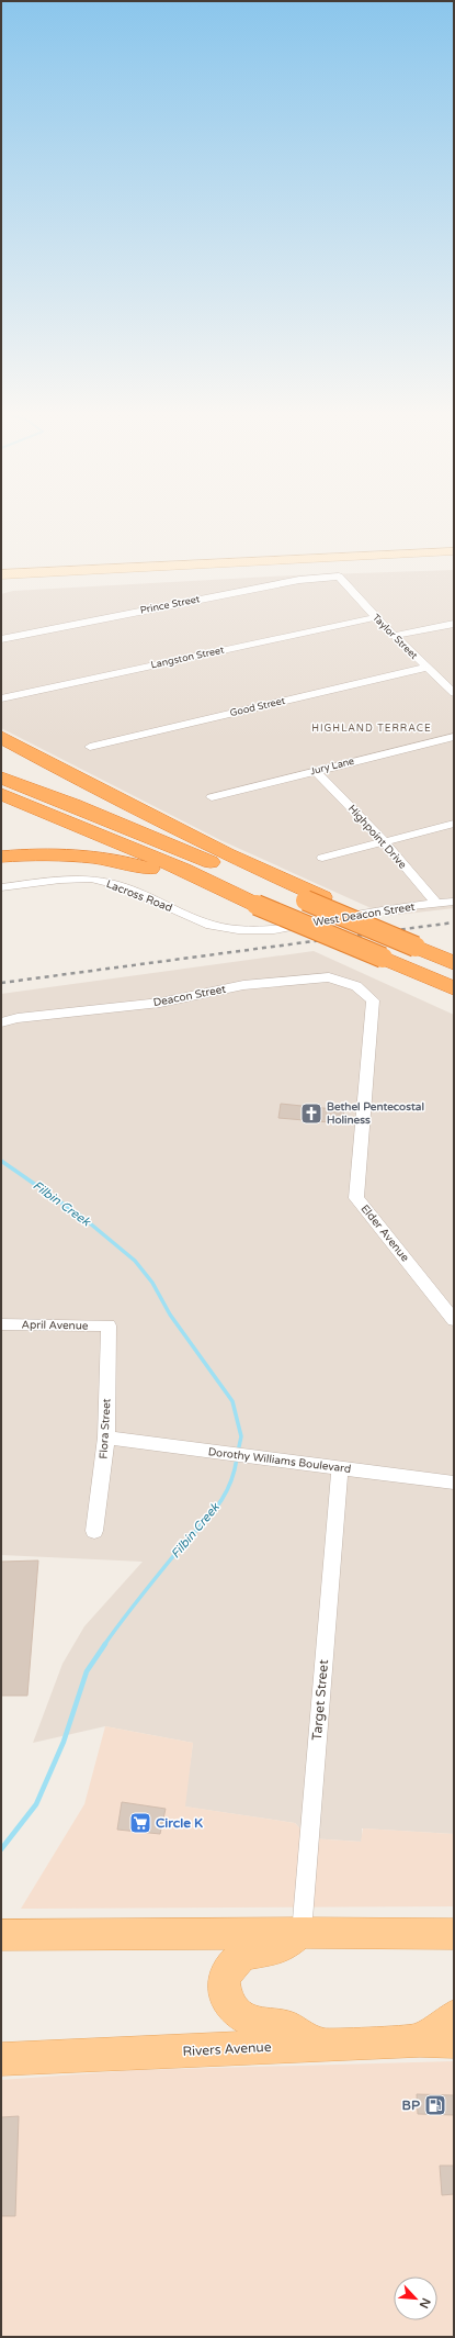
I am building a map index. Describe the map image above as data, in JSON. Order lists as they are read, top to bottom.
{
  "streets": {
    "main road": ["Rivers Avenue"],
    "street": [
      "Prince Street",
      "Taylor Street",
      "Langston Street",
      "Good Street",
      "Jury Lane",
      "Highpoint Drive",
      "Lacross Road",
      "West Deacon Street",
      "Deacon Street",
      "Elder Avenue",
      "April Avenue",
      "Flora Street",
      "Dorothy Williams Boulevard",
      "Target Street"
    ]
  },
  "crossings": [
    ["Prince Street", "Taylor Street"],
    ["Taylor Street", "Langston Street"],
    ["Taylor Street", "Good Street"],
    ["Jury Lane", "Highpoint Drive"],
    ["Highpoint Drive", "West Deacon Street"],
    ["Lacross Road", "West Deacon Street"],
    ["Deacon Street", "Elder Avenue"],
    ["April Avenue", "Flora Street"],
    ["Flora Street", "Dorothy Williams Boulevard"],
    ["Dorothy Williams Boulevard", "Target Street"]
  ],
  "districts": ["HIGHLAND TERRACE"],
  "water": ["Filbin Creek"],
  "places": {
    "church": ["Bethel Pentecostal Holiness"],
    "supermarket": ["Circle K"],
    "fuel station": ["BP"]
  },
  "north": "bottom right"
}
